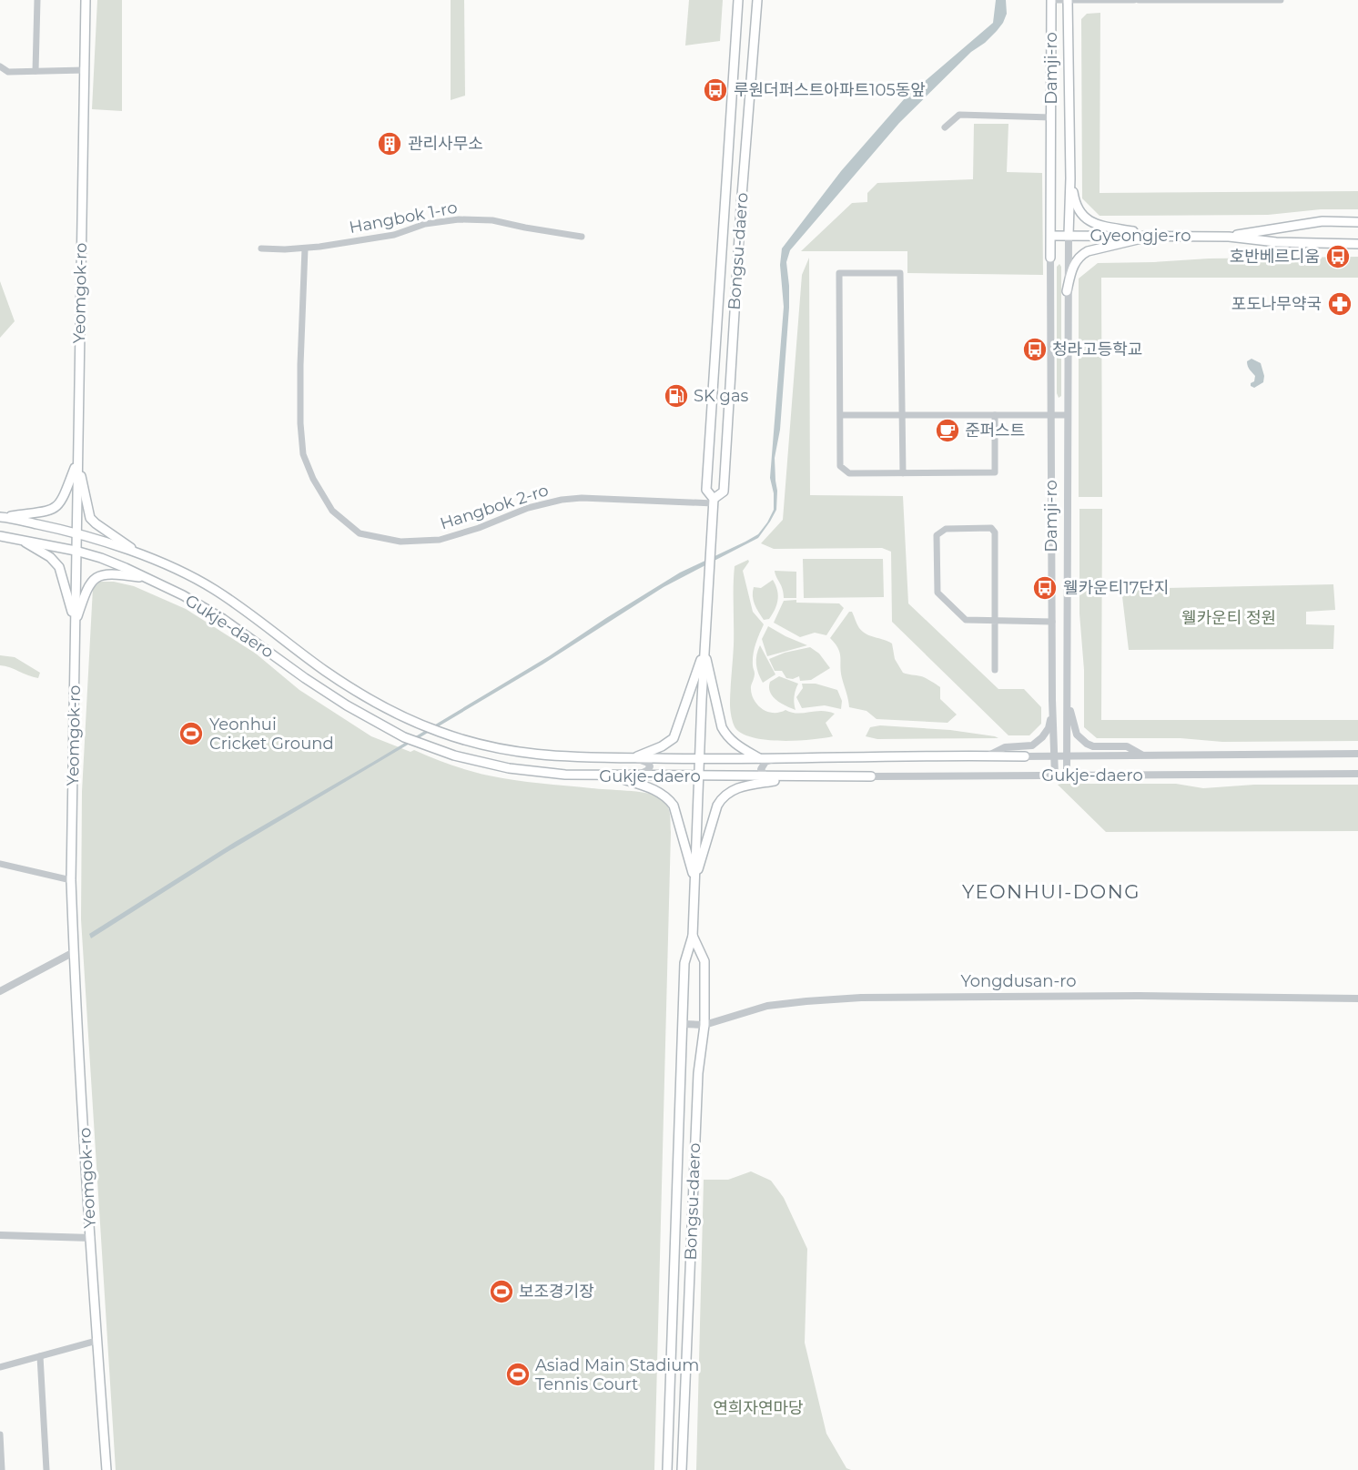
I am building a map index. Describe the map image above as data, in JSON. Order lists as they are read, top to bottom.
{
  "streets": {
    "main road": [
      "Damji-ro",
      "Gyeongje-ro",
      "Bongsu-daero",
      "Yeomgok-ro",
      "Gukje-daero"
    ],
    "street": ["Hangbok 1-ro", "Hangbok 2-ro", "Yongdusan-ro"]
  },
  "crossings": [
    ["Damji-ro", "Gyeongje-ro"],
    ["Damji-ro", "Gukje-daero"],
    ["Hangbok 1-ro", "Hangbok 2-ro"],
    ["Bongsu-daero", "Hangbok 2-ro"],
    ["Bongsu-daero", "Gukje-daero"],
    ["Bongsu-daero", "Yongdusan-ro"],
    ["Yeomgok-ro", "Gukje-daero"]
  ],
  "districts": ["YEONHUI-DONG"],
  "parks": ["웰카운티 정원", "연희자연마당"],
  "places": {
    "bus stop": [
      "루원더퍼스트아파트105동앞",
      "호반베르디움",
      "청라고등학교",
      "웰카운티17단지"
    ],
    "building": ["관리사무소"],
    "pharmacy": ["포도나무약국"],
    "fuel station": ["SK gas"],
    "cafe": ["준퍼스트"],
    "sports": ["Yeonhui Cricket Ground", "보조경기장", "Asiad Main Stadium Tennis Court"]
  }
}
